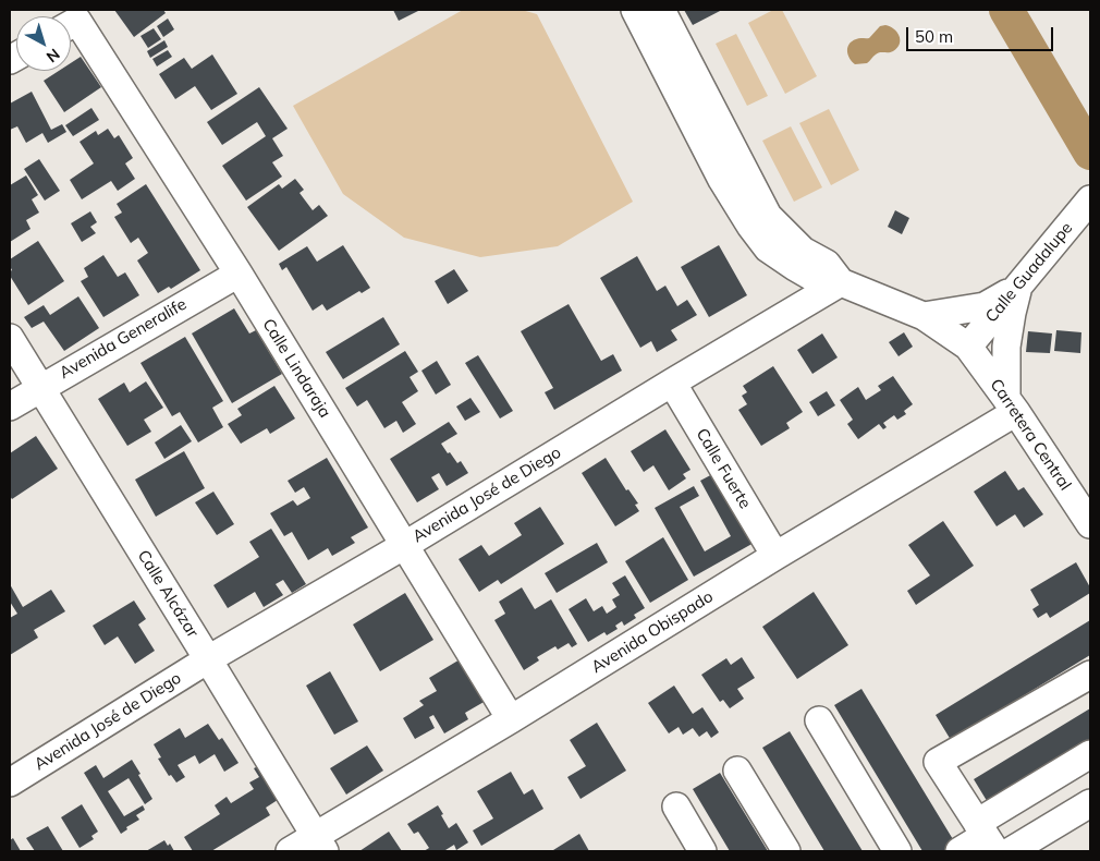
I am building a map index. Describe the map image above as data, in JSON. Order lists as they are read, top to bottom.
{
  "streets": {
    "street": [
      "Calle Guadalupe",
      "Avenida Generalife",
      "Calle Lindaraja",
      "Carretera Central",
      "Calle Fuerte",
      "Avenida José de Diego",
      "Calle Alcázar",
      "Avenida Obispado"
    ]
  },
  "crossings": [
    ["Calle Guadalupe", "Carretera Central"],
    ["Avenida Generalife", "Calle Lindaraja"],
    ["Avenida Generalife", "Calle Alcázar"],
    ["Calle Lindaraja", "Avenida José de Diego"],
    ["Calle Lindaraja", "Avenida Obispado"],
    ["Carretera Central", "Avenida Obispado"],
    ["Calle Fuerte", "Avenida José de Diego"],
    ["Calle Fuerte", "Avenida Obispado"],
    ["Avenida José de Diego", "Calle Alcázar"],
    ["Calle Alcázar", "Avenida Obispado"]
  ],
  "scale_bar": "50 m",
  "north": "bottom right"
}
